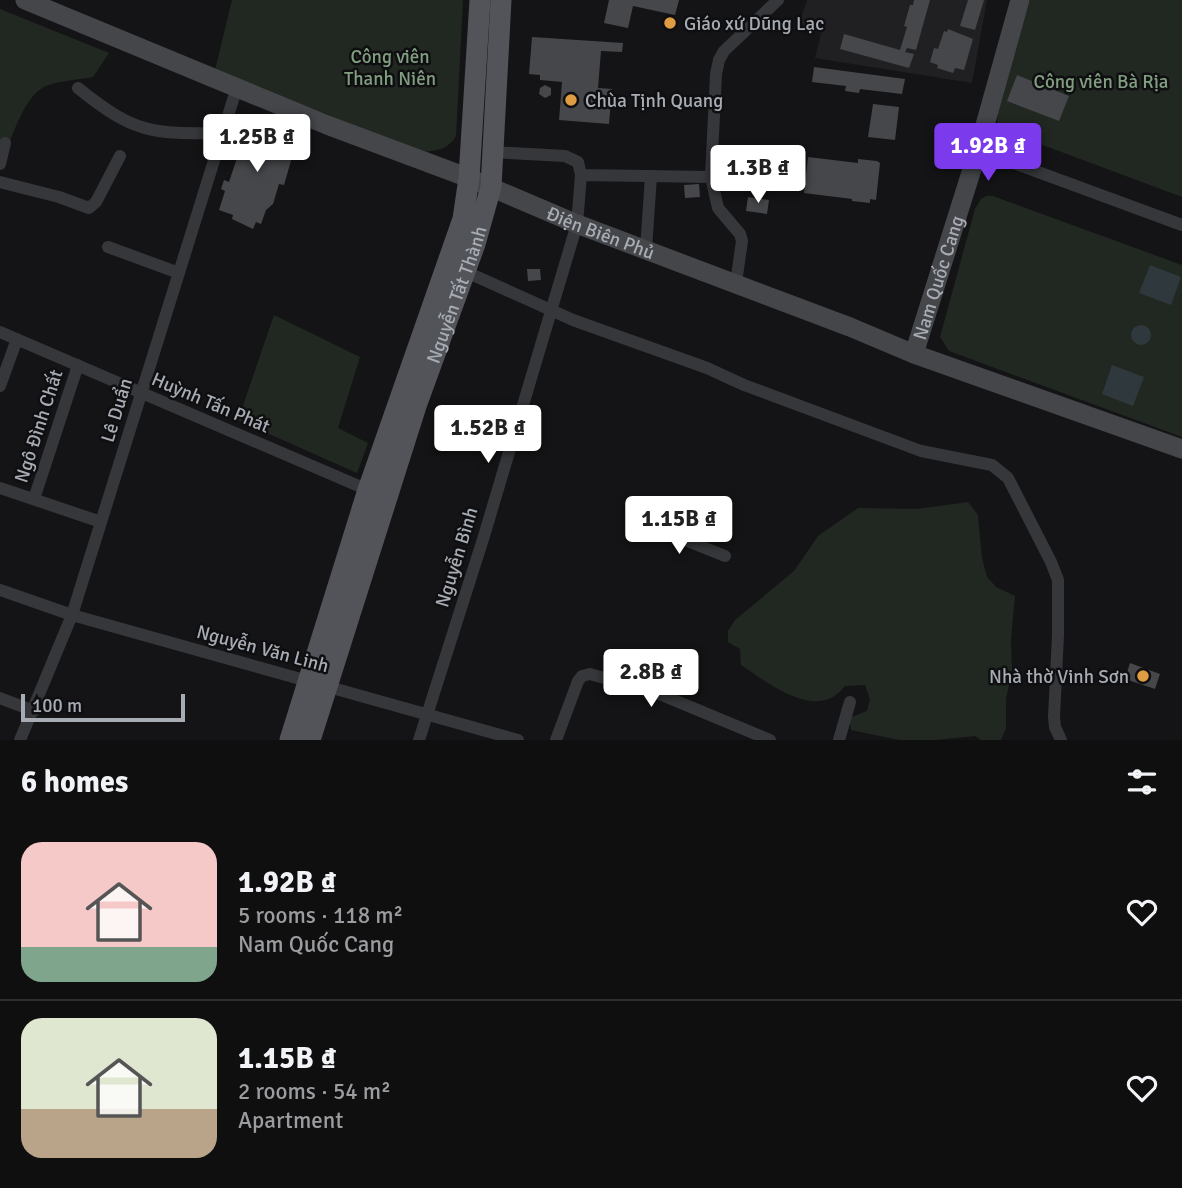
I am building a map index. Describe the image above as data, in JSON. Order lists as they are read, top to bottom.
{
  "streets": {
    "main road": ["Nguyễn Tất Thành"],
    "street": [
      "Điện Biên Phủ",
      "Nam Quốc Cang",
      "Huỳnh Tấn Phát",
      "Lê Duẩn",
      "Ngô Đình Chất",
      "Nguyễn Bình",
      "Nguyễn Văn Linh"
    ]
  },
  "crossings": [
    ["Điện Biên Phủ", "Nam Quốc Cang"],
    ["Điện Biên Phủ", "Nguyễn Tất Thành"],
    ["Điện Biên Phủ", "Lê Duẩn"],
    ["Điện Biên Phủ", "Nguyễn Bình"],
    ["Nguyễn Tất Thành", "Huỳnh Tấn Phát"],
    ["Nguyễn Tất Thành", "Nguyễn Văn Linh"],
    ["Huỳnh Tấn Phát", "Lê Duẩn"],
    ["Huỳnh Tấn Phát", "Ngô Đình Chất"],
    ["Lê Duẩn", "Nguyễn Văn Linh"],
    ["Nguyễn Bình", "Nguyễn Văn Linh"]
  ],
  "parks": ["Công viên Thanh Niên", "Công viên Bà Rịa"],
  "places": ["Giáo xứ Dũng Lạc", "Chùa Tịnh Quang", "Nhà thờ Vinh Sơn"],
  "scale_bar": "100 m",
  "page": {
    "price": [
      "1.25B ₫",
      "1.92B ₫",
      "1.3B ₫",
      "1.52B ₫",
      "1.15B ₫",
      "2.8B ₫"
    ],
    "scale": "100 m",
    "heading": "6 homes",
    "list": [
      {
        "name": "1.92B ₫",
        "note": "5 rooms · 118 m² · Nam Quốc Cang"
      },
      {
        "name": "1.15B ₫",
        "note": "2 rooms · 54 m² · Apartment"
      }
    ]
  }
}
